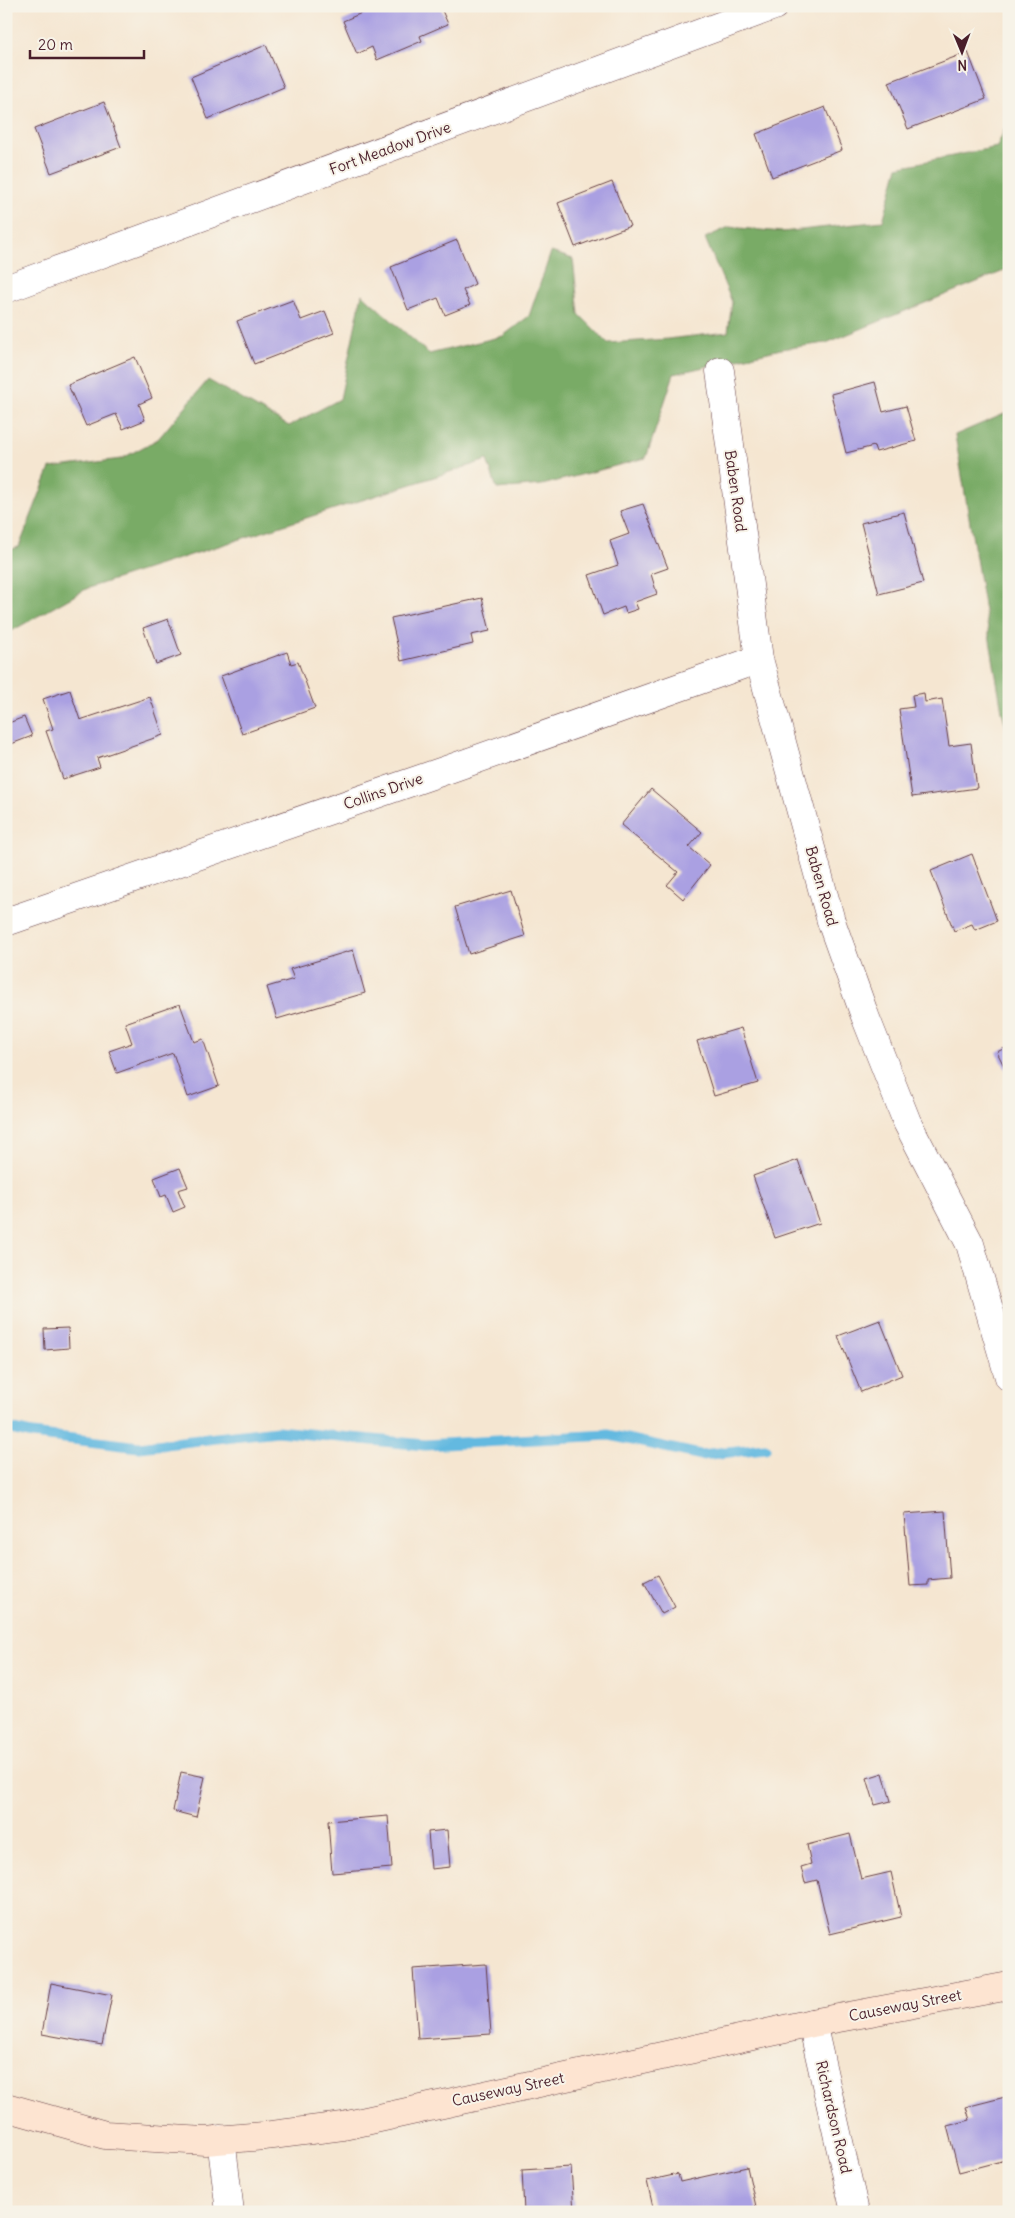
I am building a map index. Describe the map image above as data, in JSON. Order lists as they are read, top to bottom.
{
  "streets": {
    "street": [
      "Fort Meadow Drive",
      "Baben Road",
      "Collins Drive",
      "Causeway Street",
      "Richardson Road"
    ]
  },
  "crossings": [
    ["Baben Road", "Collins Drive"],
    ["Causeway Street", "Richardson Road"]
  ],
  "scale_bar": "20 m",
  "north": "bottom"
}
